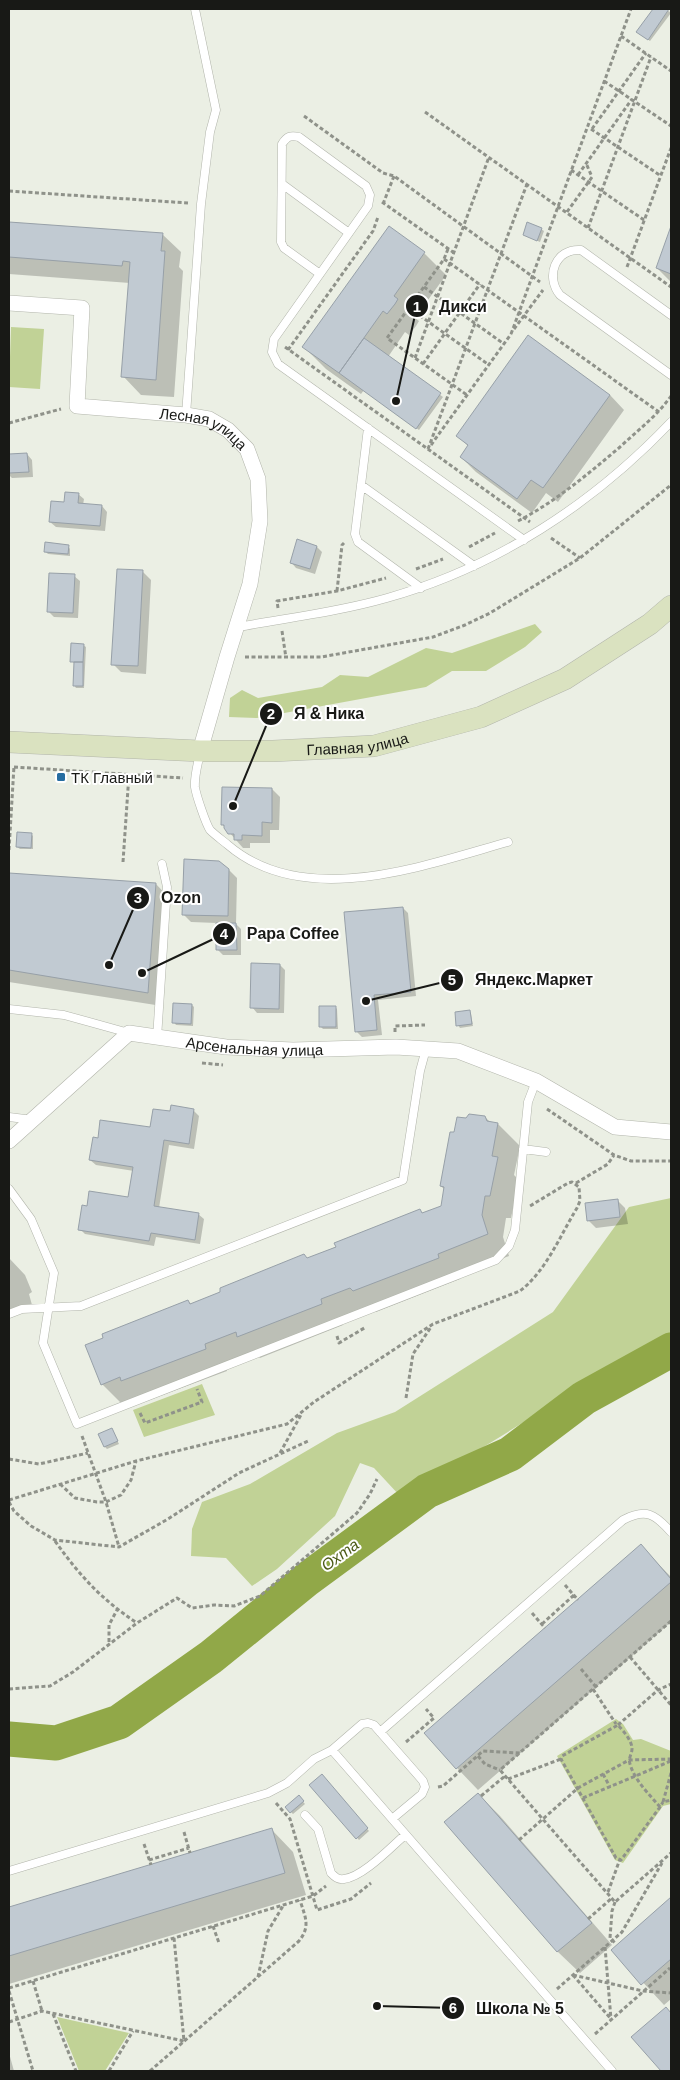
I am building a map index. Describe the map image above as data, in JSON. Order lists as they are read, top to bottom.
{
  "streets": {
    "main road": ["Главная улица"],
    "street": ["Лесная улица", "Арсенальная улица"]
  },
  "crossings": [
    ["Лесная улица", "Главная улица"]
  ],
  "water": ["Охта"],
  "places": {
    "other": [
      "Дикси",
      "Я & Ника",
      "Ozon",
      "Papa Coffee",
      "Яндекс.Маркет",
      "Школа № 5"
    ],
    "transit": ["ТК Главный"]
  }
}
